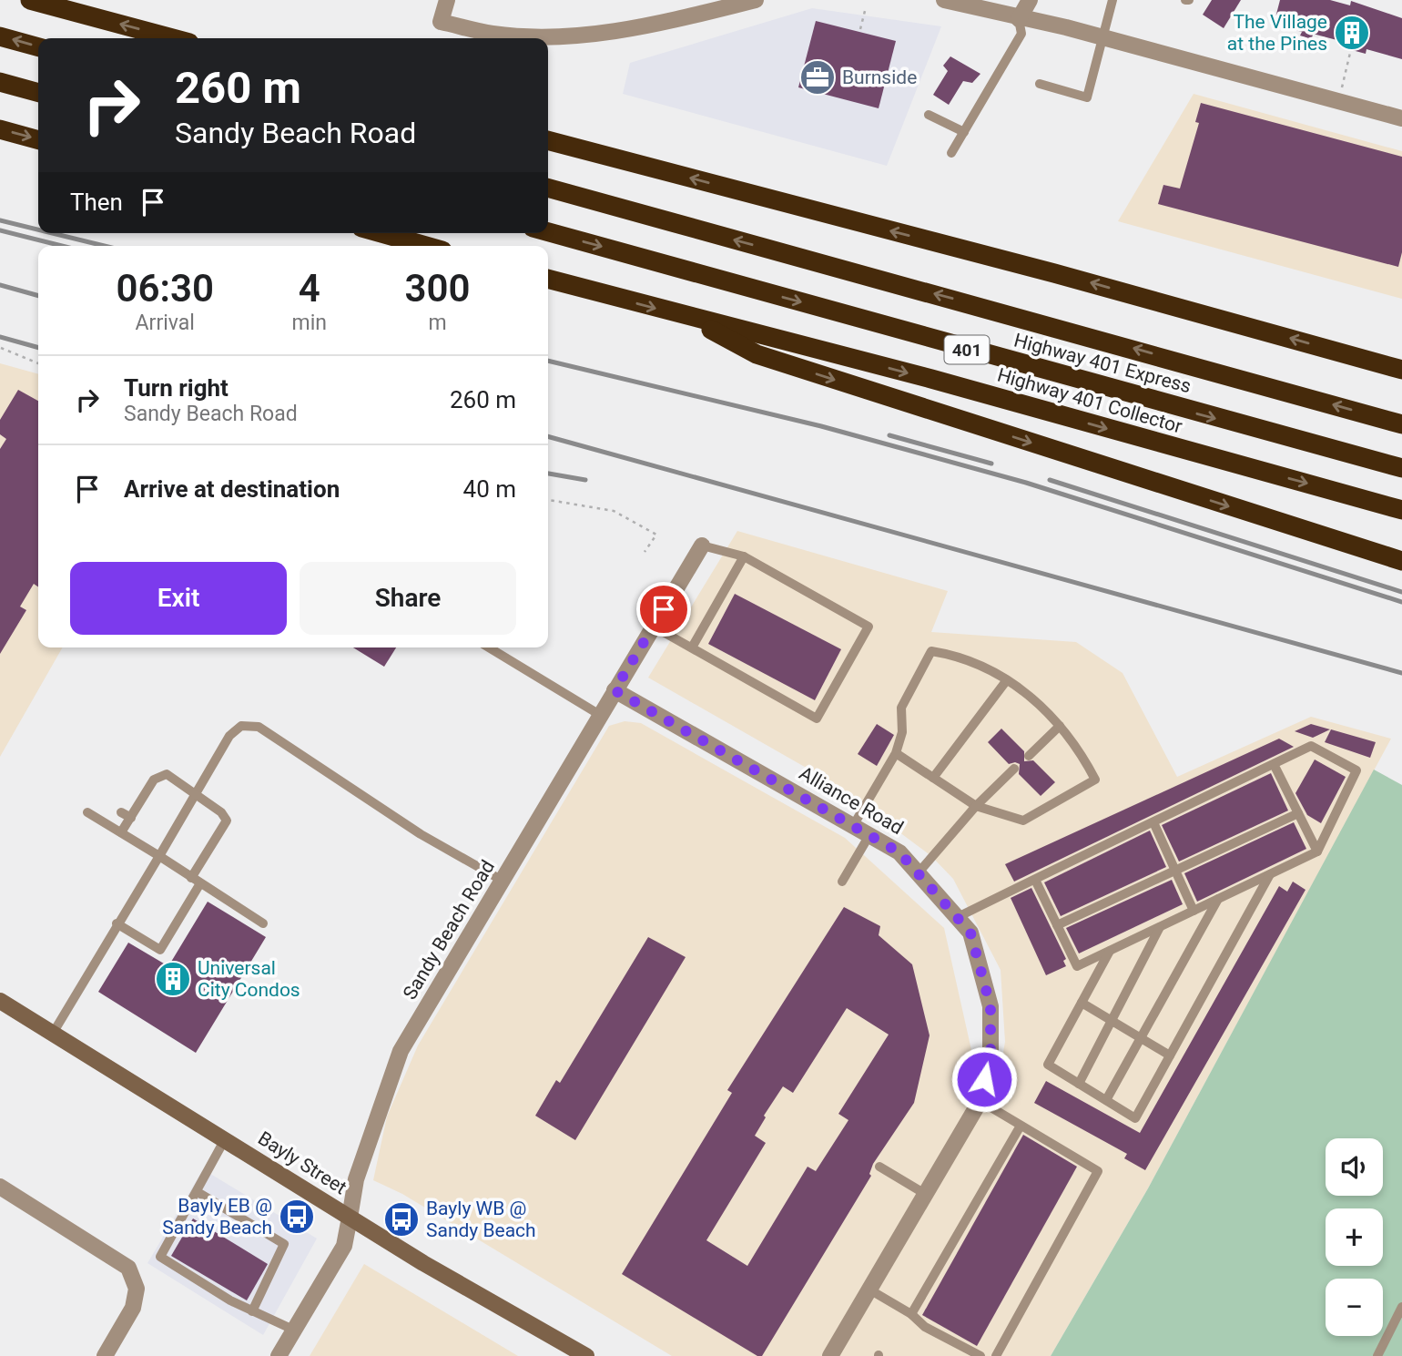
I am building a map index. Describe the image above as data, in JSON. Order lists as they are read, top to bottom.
{
  "streets": {
    "highway": ["401", "Highway 401 Express", "Highway 401 Collector"],
    "main road": ["Bayly Street"],
    "street": ["Alliance Road", "Sandy Beach Road"]
  },
  "crossings": [
    ["Alliance Road", "Sandy Beach Road"],
    ["Sandy Beach Road", "Bayly Street"]
  ],
  "places": {
    "building": ["The Village at the Pines", "Universal City Condos"],
    "office": ["Burnside"],
    "bus stop": ["Bayly EB @ Sandy Beach", "Bayly WB @ Sandy Beach"]
  },
  "page": {
    "turn": ["260 m", "Sandy Beach Road"],
    "then": "Then",
    "eta": [
      "06:30",
      "Arrival",
      "4",
      "min",
      "300",
      "m"
    ],
    "list": [
      {
        "name": "Turn right",
        "note": "Sandy Beach Road",
        "value": "260 m"
      },
      {
        "name": "Arrive at destination",
        "value": "40 m"
      }
    ],
    "buttons": ["Exit", "Share"],
    "map_buttons": ["+", "−"]
  }
}
